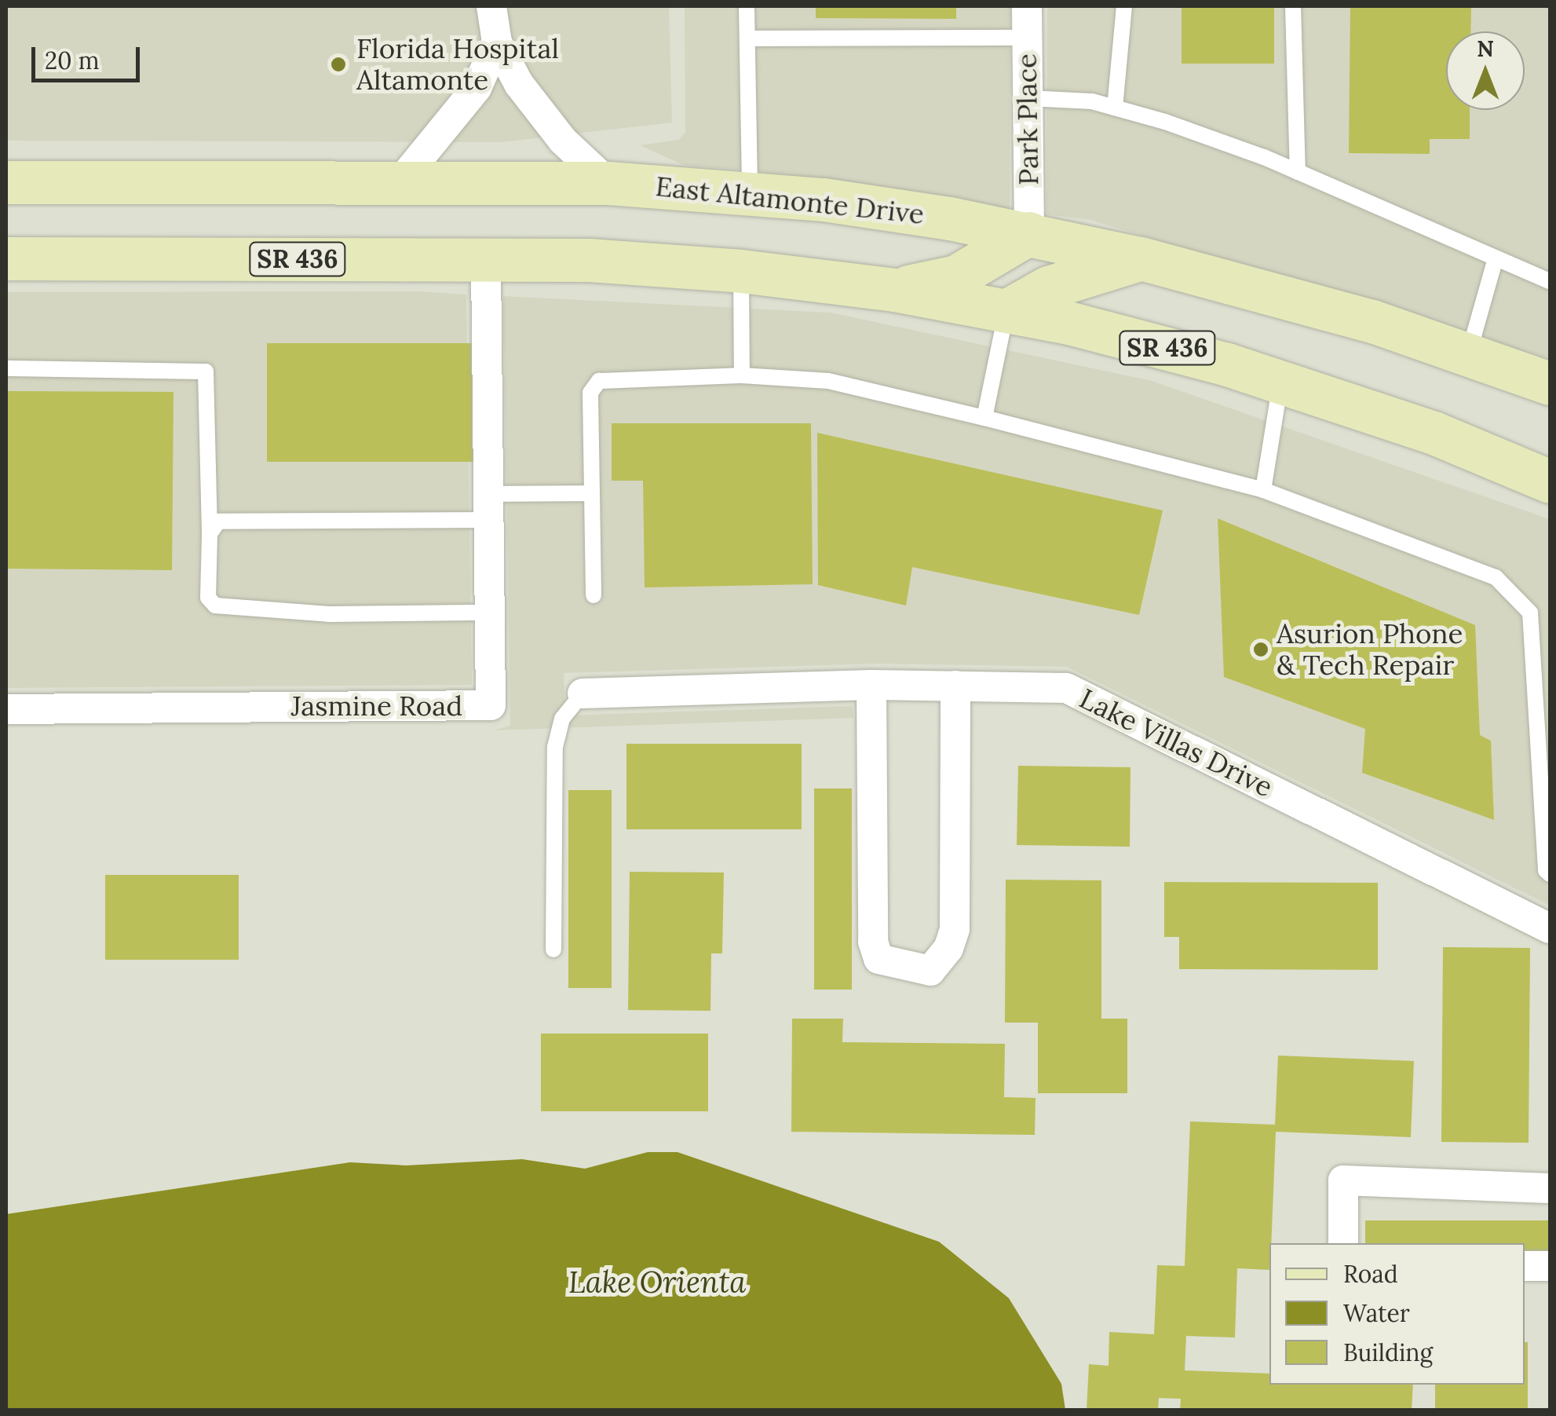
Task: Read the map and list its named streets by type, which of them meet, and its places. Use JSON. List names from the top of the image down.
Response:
{
  "streets": {
    "main road": ["East Altamonte Drive", "SR 436"],
    "street": ["Park Place", "Jasmine Road", "Lake Villas Drive"]
  },
  "crossings": [
    ["Park Place", "East Altamonte Drive"],
    ["SR 436", "Jasmine Road"]
  ],
  "water": ["Lake Orienta"],
  "places": ["Florida Hospital Altamonte", "Asurion Phone & Tech Repair"],
  "legend": ["Road", "Water", "Building"],
  "scale_bar": "20 m",
  "north": "top"
}
